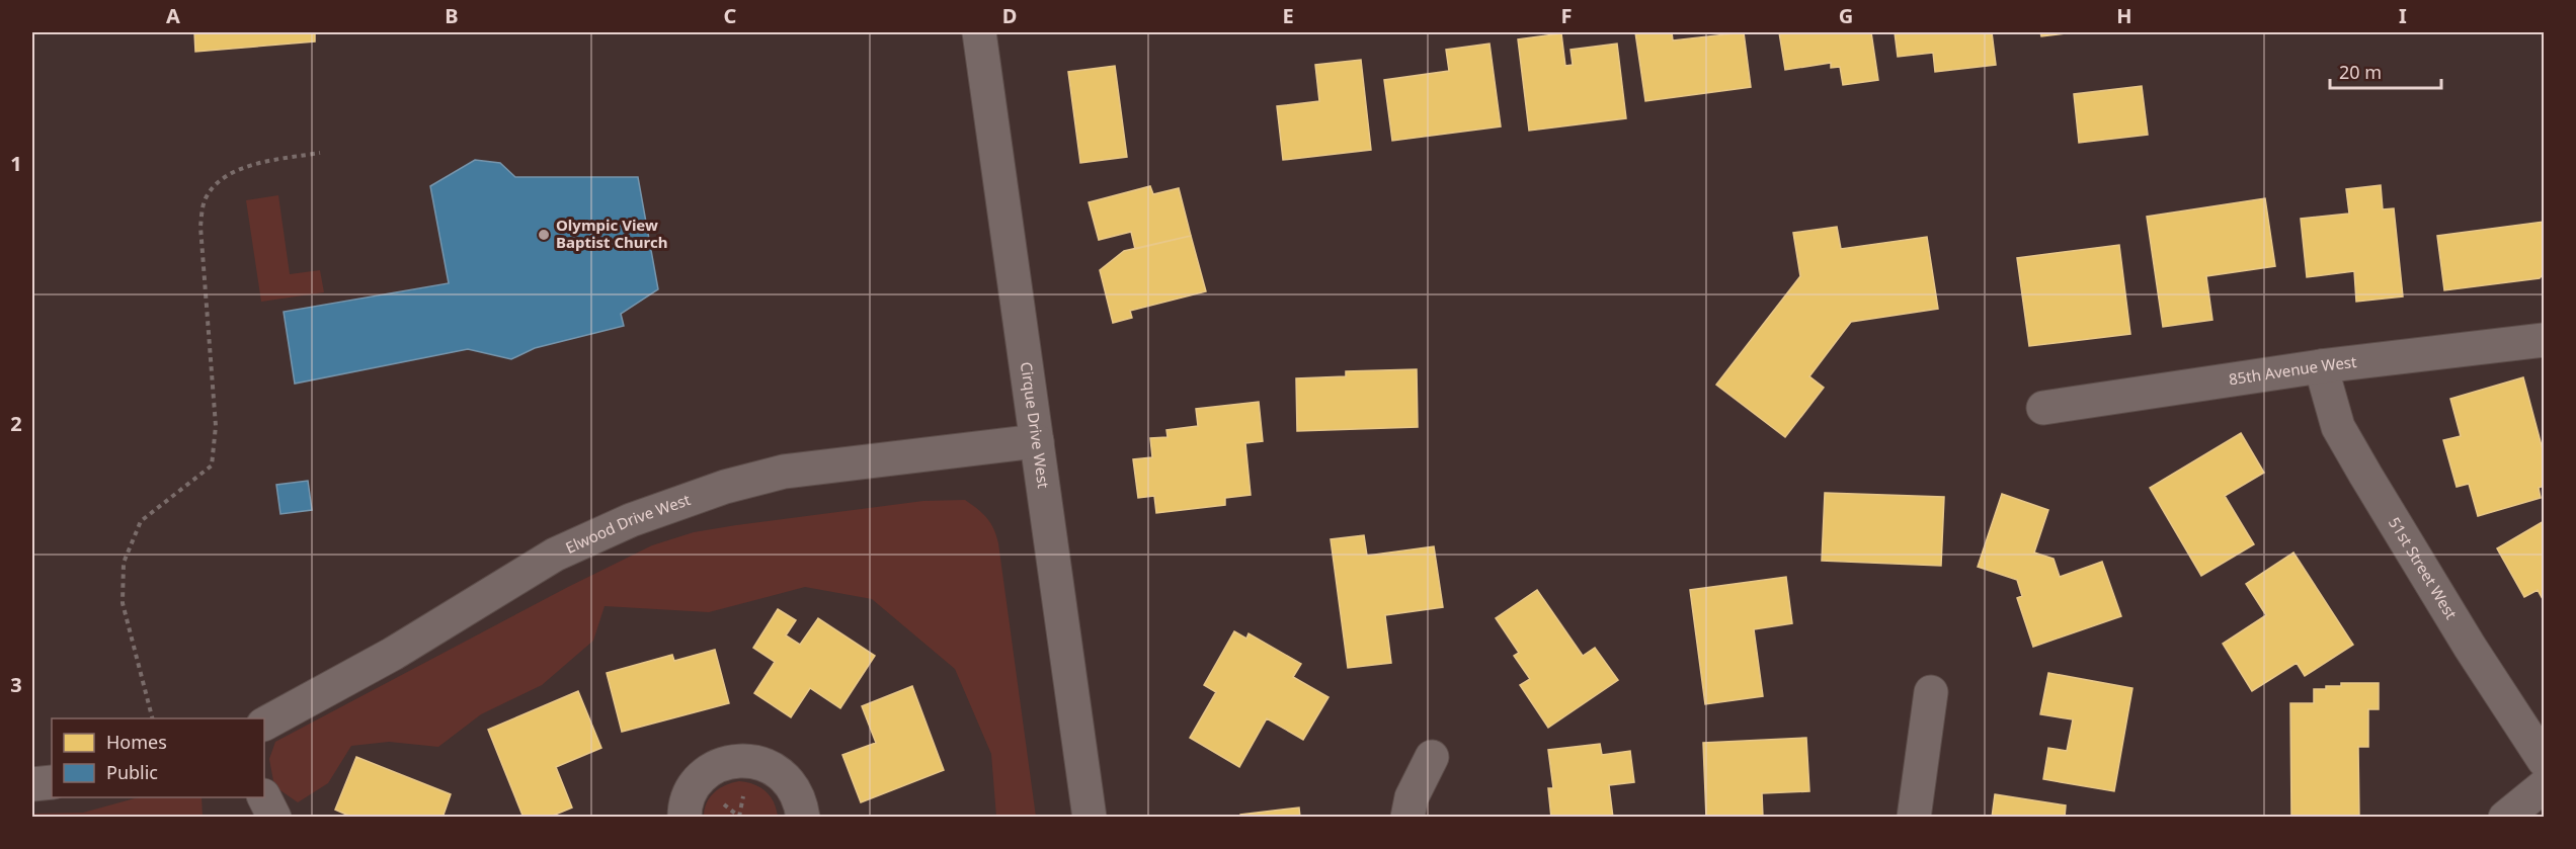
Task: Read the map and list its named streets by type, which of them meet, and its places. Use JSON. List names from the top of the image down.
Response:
{
  "streets": {
    "street": [
      "85th Avenue West",
      "Cirque Drive West",
      "Elwood Drive West",
      "51st Street West"
    ]
  },
  "crossings": [
    ["85th Avenue West", "51st Street West"],
    ["Cirque Drive West", "Elwood Drive West"]
  ],
  "places": ["Olympic View Baptist Church"],
  "legend": ["Homes", "Public"],
  "scale_bar": "20 m",
  "grid": {
    "columns": [
      "A",
      "B",
      "C",
      "D",
      "E",
      "F",
      "G",
      "H",
      "I"
    ],
    "rows": ["1", "2", "3"]
  }
}
